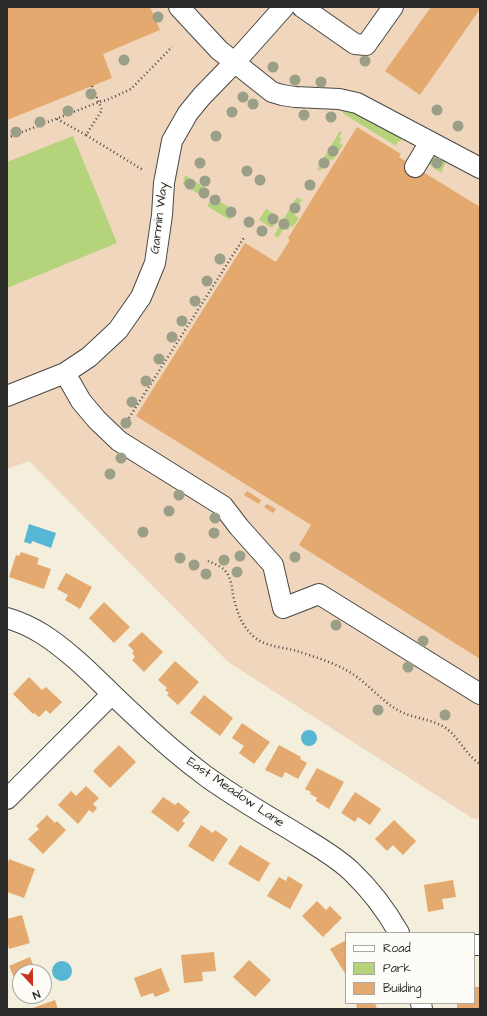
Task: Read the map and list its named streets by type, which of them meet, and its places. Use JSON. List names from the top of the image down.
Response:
{
  "streets": {
    "street": ["Garmin Way", "East Meadow Lane"]
  },
  "legend": ["Road", "Park", "Building"],
  "north": "bottom"
}
